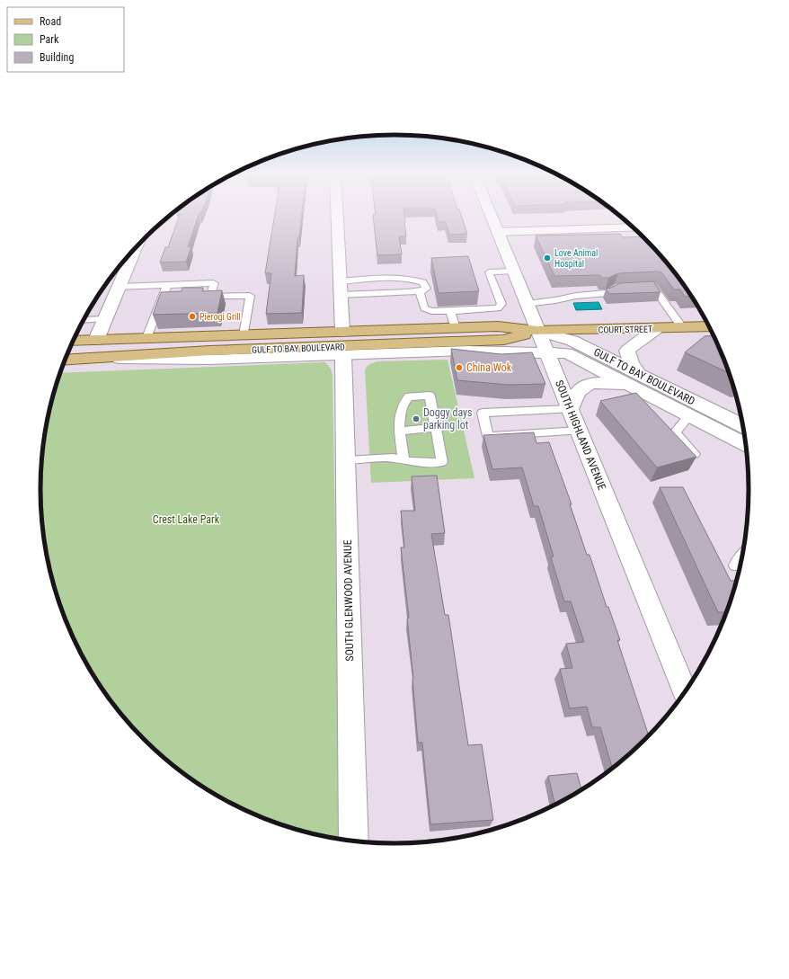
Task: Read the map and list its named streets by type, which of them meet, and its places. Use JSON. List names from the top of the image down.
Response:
{
  "streets": {
    "main road": ["COURT STREET", "GULF TO BAY BOULEVARD"],
    "street": ["SOUTH HIGHLAND AVENUE", "SOUTH GLENWOOD AVENUE"]
  },
  "crossings": [
    ["COURT STREET", "GULF TO BAY BOULEVARD"],
    ["COURT STREET", "SOUTH HIGHLAND AVENUE"],
    ["GULF TO BAY BOULEVARD", "SOUTH HIGHLAND AVENUE"],
    ["GULF TO BAY BOULEVARD", "SOUTH GLENWOOD AVENUE"]
  ],
  "parks": ["Crest Lake Park"],
  "places": [
    "Love Animal Hospital",
    "Pierogi Grill",
    "China Wok",
    "Doggy days parking lot"
  ],
  "legend": ["Road", "Park", "Building"]
}
